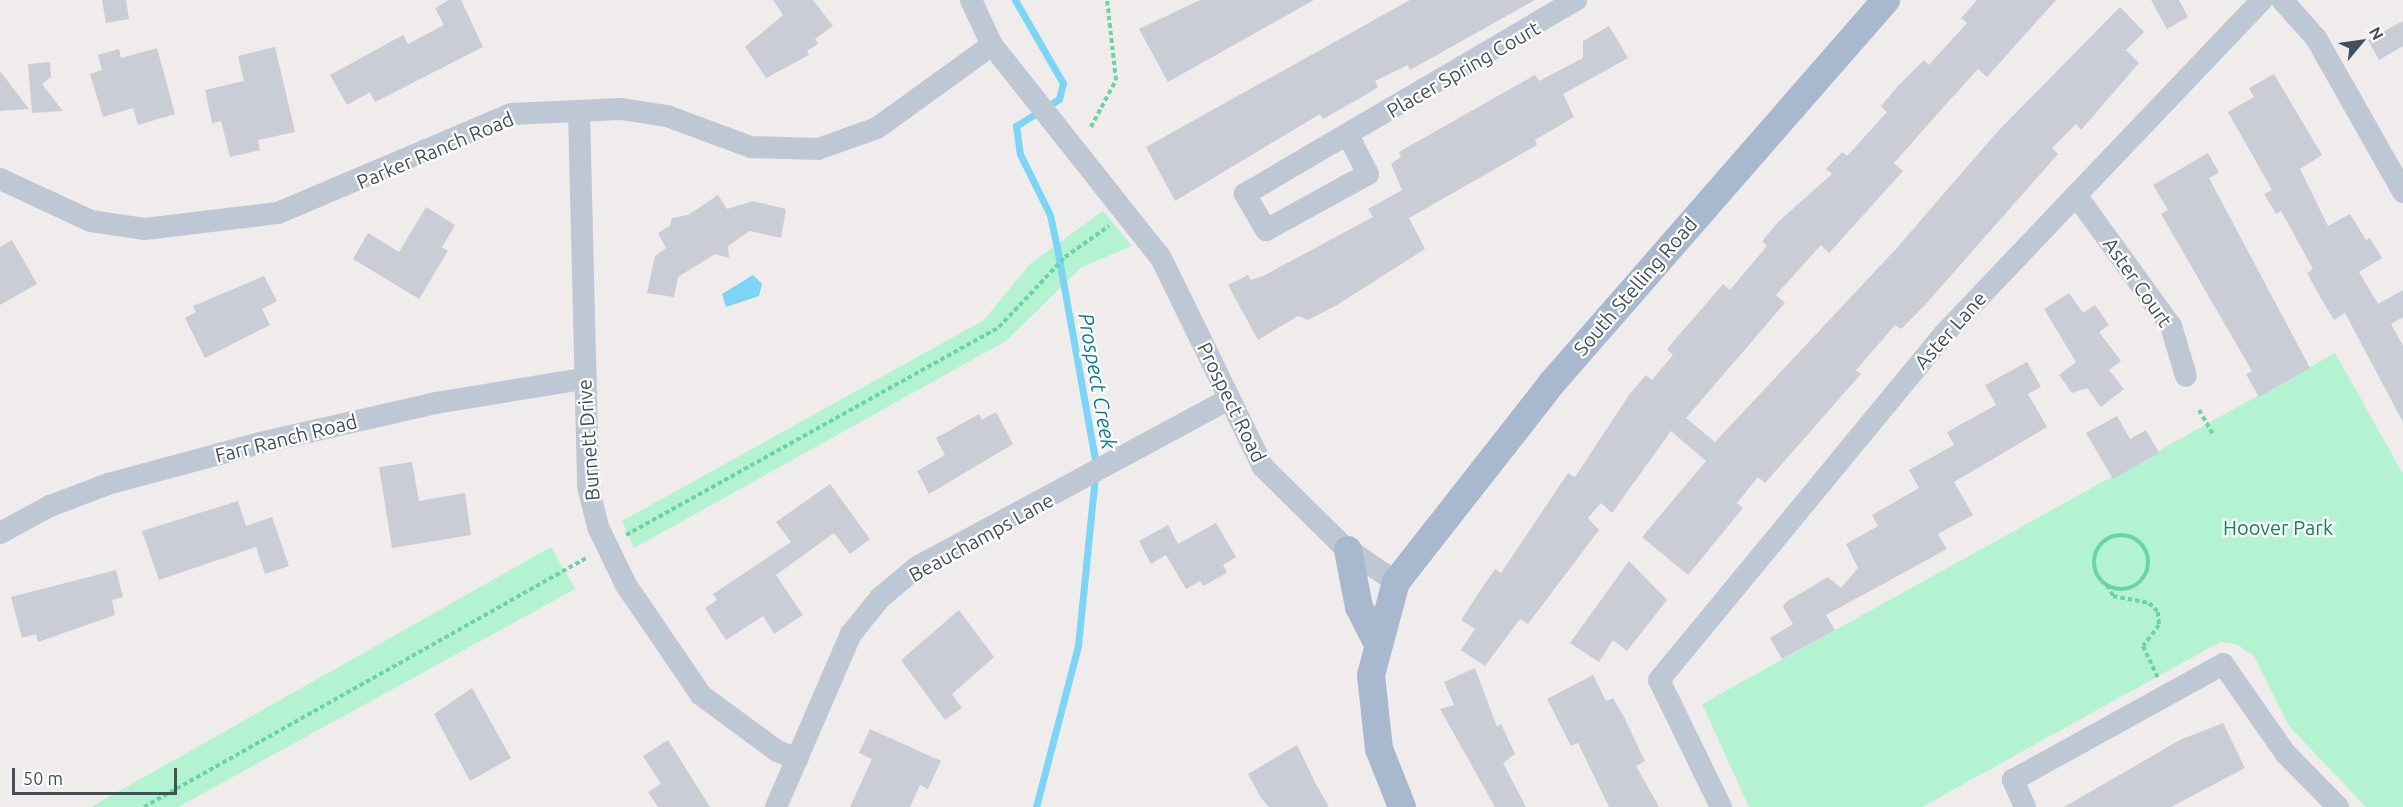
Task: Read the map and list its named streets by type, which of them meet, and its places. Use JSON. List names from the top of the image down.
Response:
{
  "streets": {
    "main road": ["South Stelling Road"],
    "street": [
      "Placer Spring Court",
      "Parker Ranch Road",
      "Aster Court",
      "Aster Lane",
      "Prospect Road",
      "Farr Ranch Road",
      "Burnett Drive",
      "Beauchamps Lane"
    ]
  },
  "crossings": [
    ["Parker Ranch Road", "Prospect Road"],
    ["Parker Ranch Road", "Burnett Drive"],
    ["Aster Court", "Aster Lane"],
    ["South Stelling Road", "Prospect Road"],
    ["Prospect Road", "Beauchamps Lane"],
    ["Farr Ranch Road", "Burnett Drive"],
    ["Burnett Drive", "Beauchamps Lane"]
  ],
  "water": ["Prospect Creek"],
  "parks": ["Hoover Park"],
  "scale_bar": "50 m",
  "north": "top right"
}
